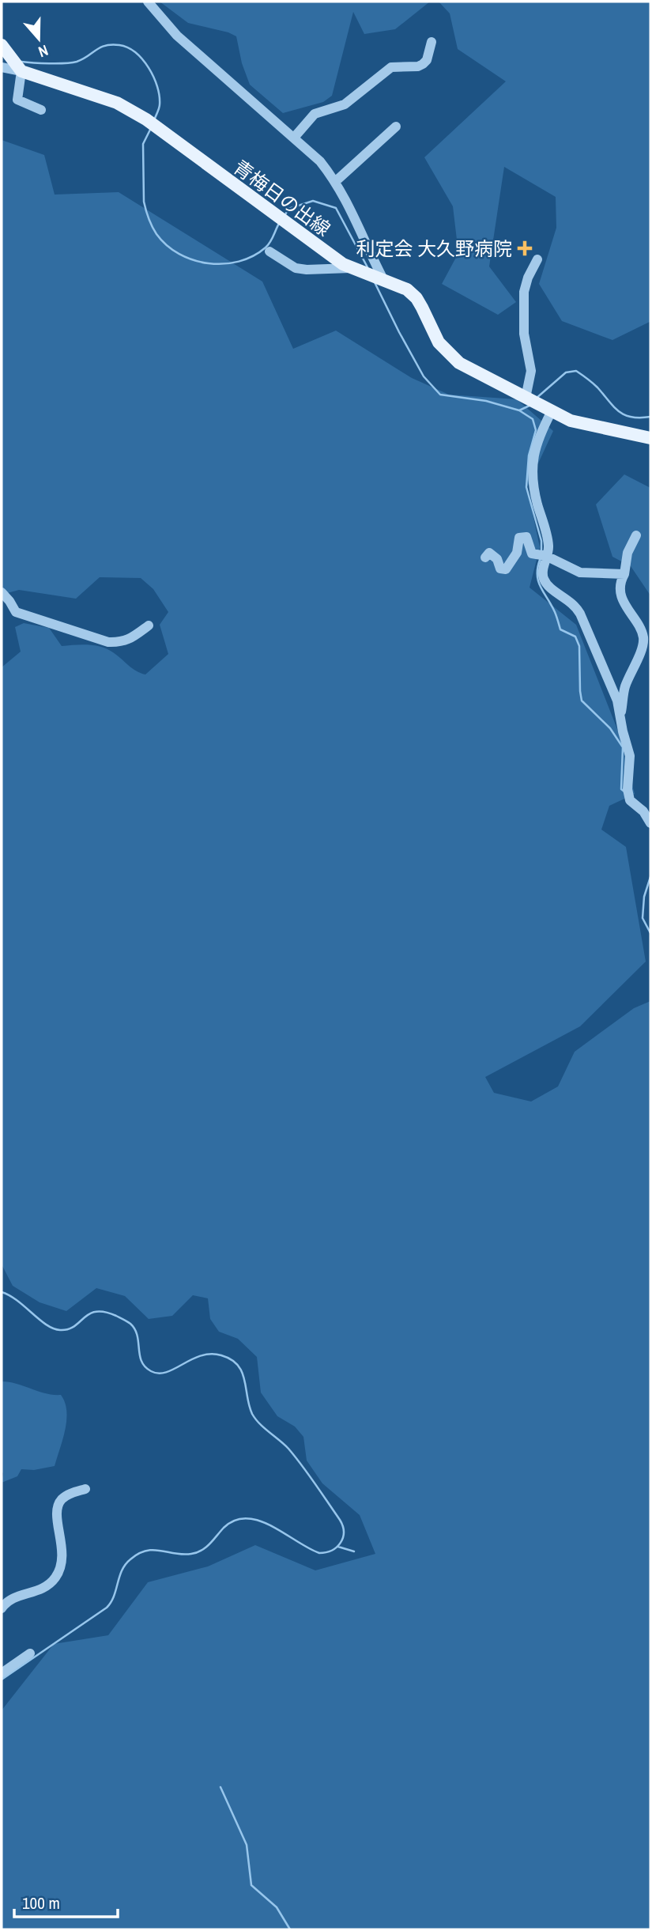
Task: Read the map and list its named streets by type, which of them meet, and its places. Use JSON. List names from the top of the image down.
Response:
{
  "streets": {
    "main road": ["青梅日の出線"]
  },
  "places": {
    "health": ["利定会 大久野病院"]
  },
  "scale_bar": "100 m",
  "north": "bottom"
}
